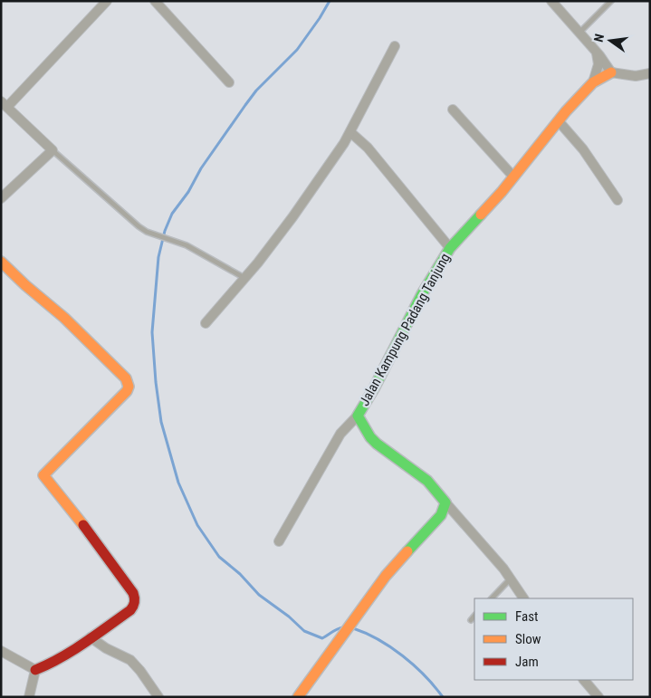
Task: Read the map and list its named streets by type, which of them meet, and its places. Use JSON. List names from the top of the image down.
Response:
{
  "streets": {
    "street": ["Jalan Kampung Padang Tanjung"]
  },
  "legend": ["Fast", "Slow", "Jam"],
  "north": "left"
}
